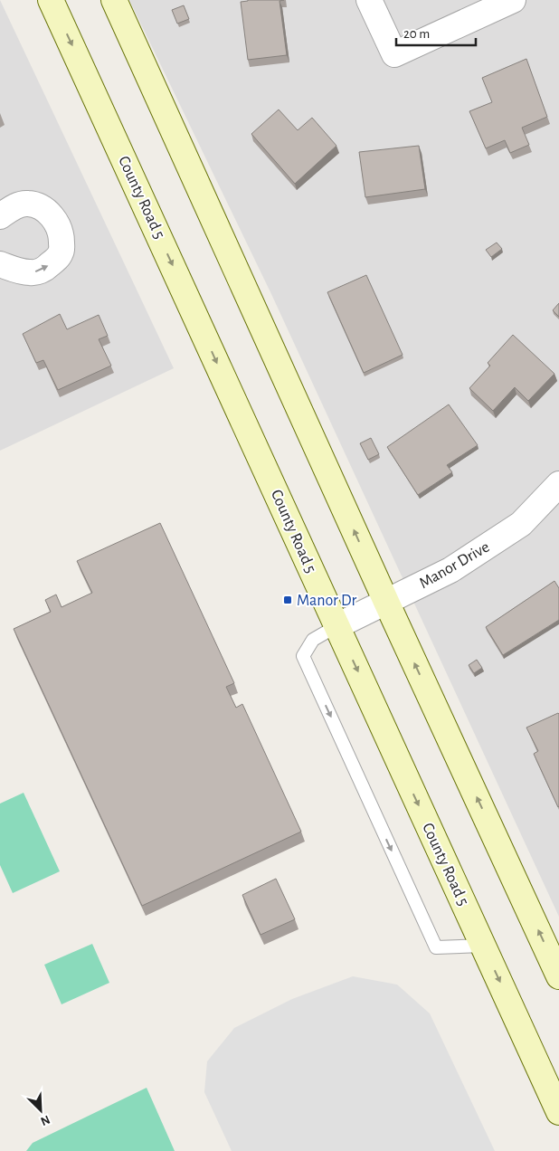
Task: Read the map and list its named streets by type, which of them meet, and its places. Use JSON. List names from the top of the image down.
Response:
{
  "streets": {
    "main road": ["County Road 5"],
    "street": ["Manor Drive"]
  },
  "crossings": [
    ["County Road 5", "Manor Drive"]
  ],
  "places": {
    "transit": ["Manor Dr"]
  },
  "scale_bar": "20 m",
  "north": "bottom right"
}
